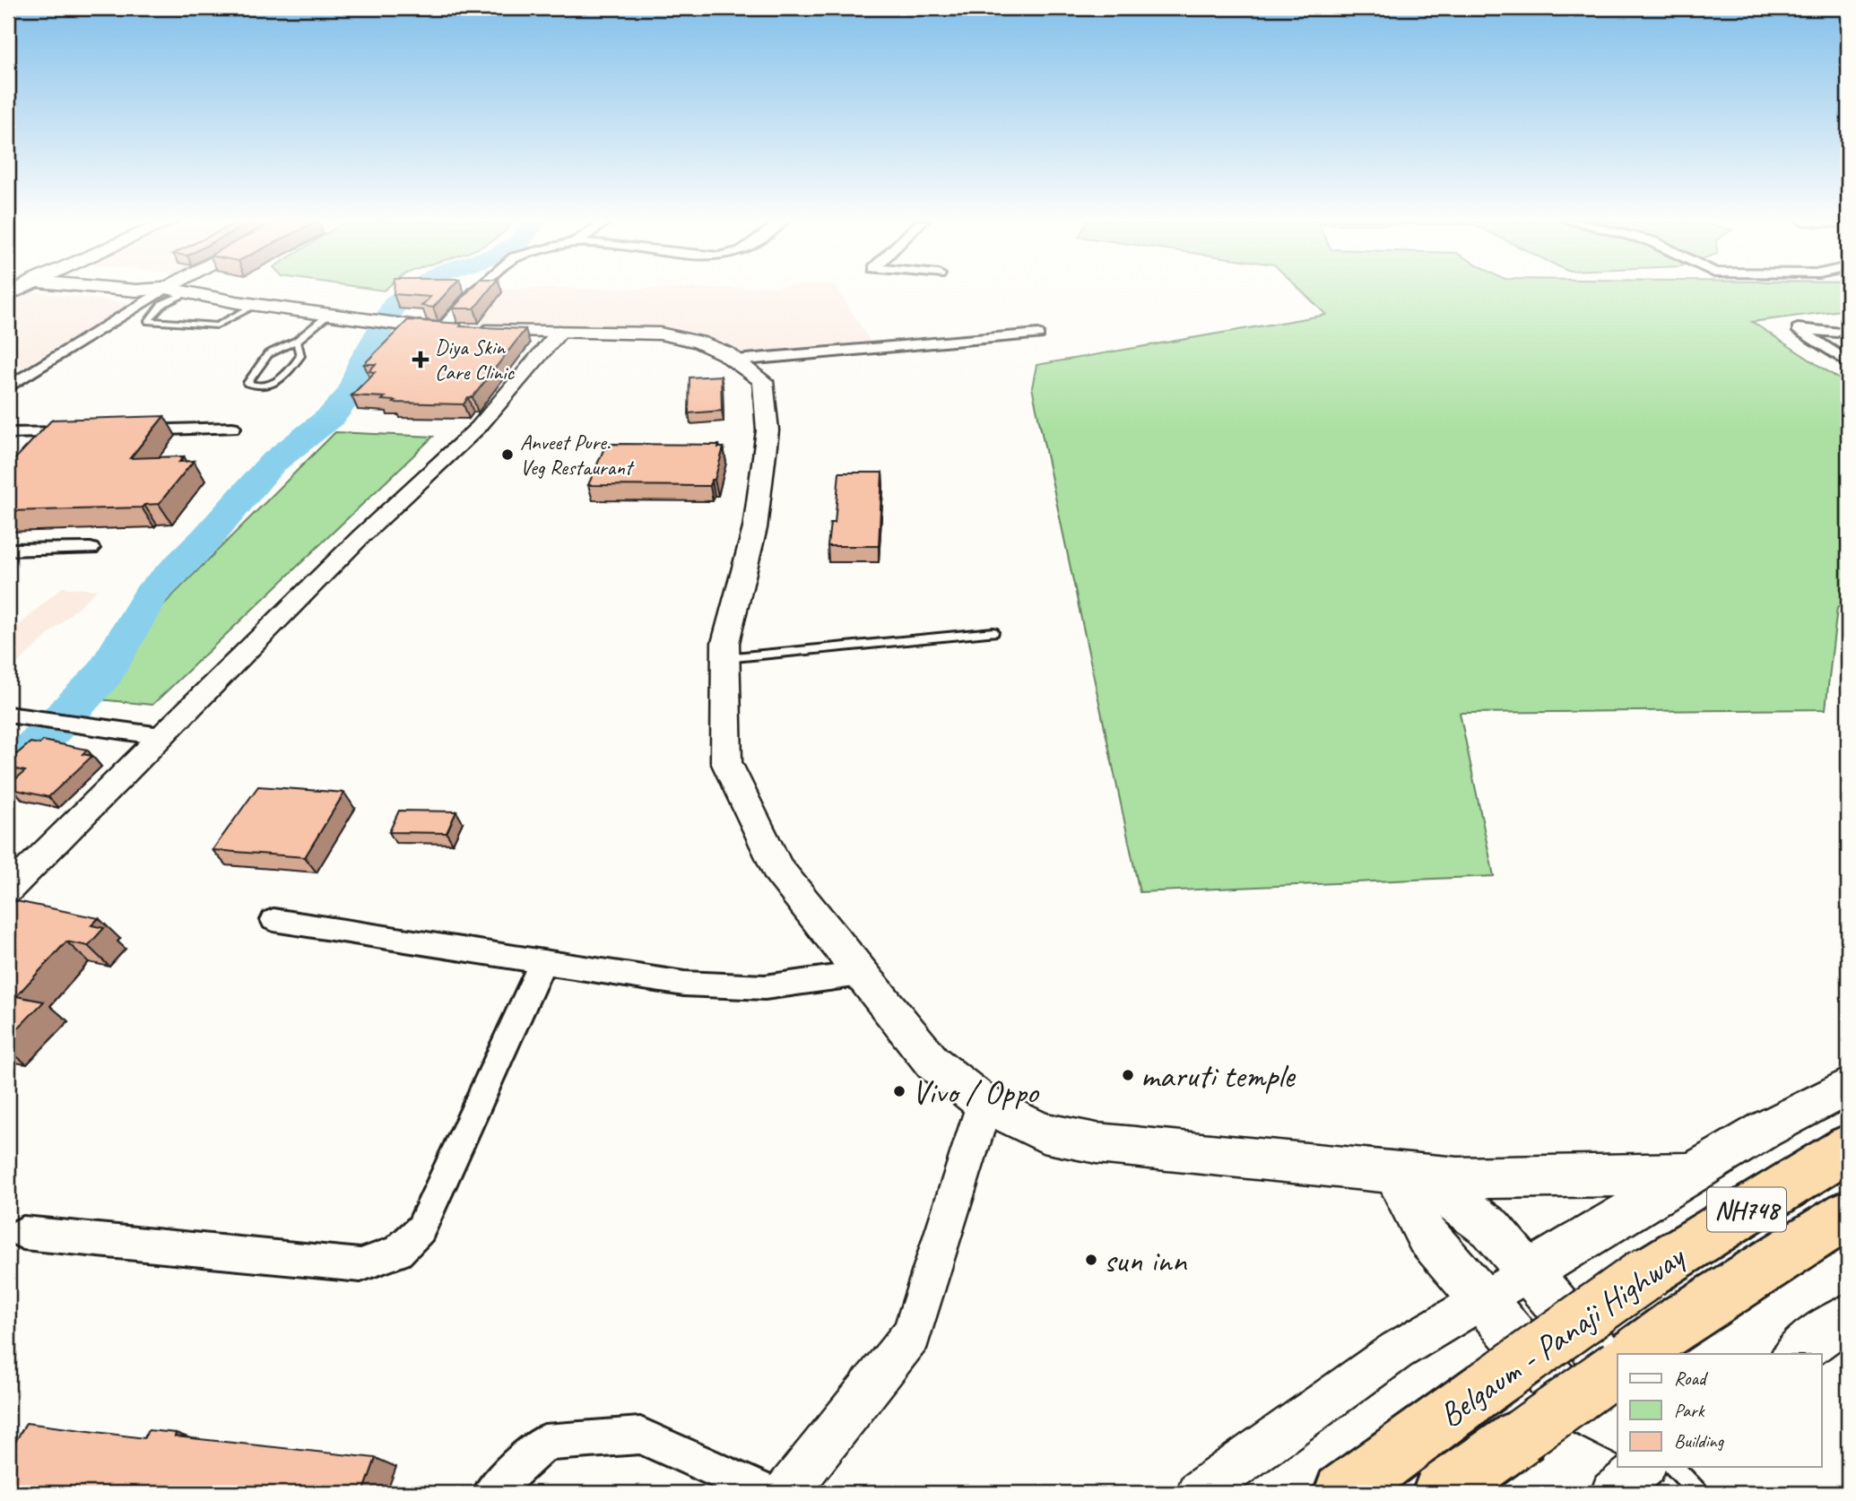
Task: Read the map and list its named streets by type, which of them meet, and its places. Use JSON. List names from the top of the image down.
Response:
{
  "streets": {
    "highway": ["NH748", "Belgaum - Panaji Highway"]
  },
  "places": {
    "health": ["Diya Skin Care Clinic"],
    "other": [
      "Anveet Pure. Veg Restaurant",
      "maruti temple",
      "Vivo / Oppo",
      "sun inn"
    ]
  },
  "legend": ["Road", "Park", "Building"]
}
